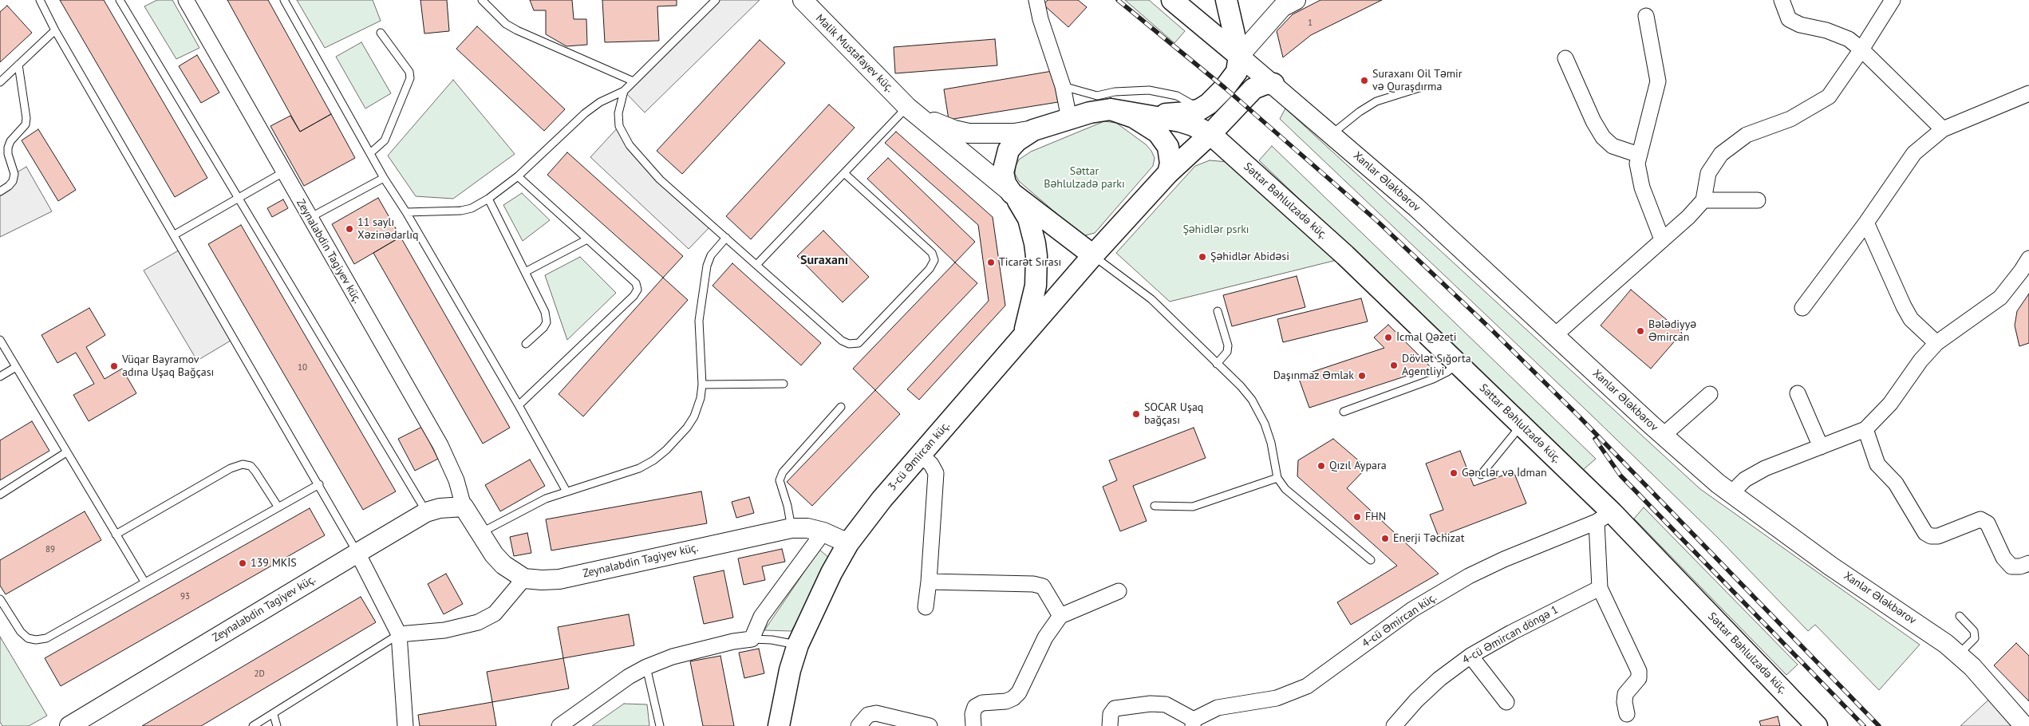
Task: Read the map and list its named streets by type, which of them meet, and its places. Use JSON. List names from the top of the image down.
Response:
{
  "streets": {
    "main road": ["Səttar Bəhlulzadə küç.", "3-cü Əmircan küç."],
    "street": [
      "Malik Mustafayev küç.",
      "Xanlar Ələkbərov",
      "Zeynalabdin Tagiyev küç.",
      "4-cü Əmircan küç.",
      "4-cü Əmircan döngə 1"
    ]
  },
  "crossings": [
    ["Səttar Bəhlulzadə küç.", "3-cü Əmircan küç."],
    ["Səttar Bəhlulzadə küç.", "4-cü Əmircan küç."],
    ["Zeynalabdin Tagiyev küç.", "3-cü Əmircan küç."]
  ],
  "districts": ["Suraxanı"],
  "parks": ["Səttar Bəhlulzadə parkı", "Şəhidlər psrkı"],
  "places": [
    "Suraxanı Oil Təmir və Quraşdırma",
    "11 saylı Xəzinədarlıq",
    "Şəhidlər Abidəsi",
    "Ticarət Sırası",
    "Bələdiyyə Əmircan",
    "İcmal Qəzeti",
    "Dövlət Sığorta Agentliyi",
    "Vüqar Bayramov adına Uşaq Bağçası",
    "Daşınmaz Əmlak",
    "SOCAR Uşaq bağçası",
    "Qızıl Aypara",
    "Gənclər və İdman",
    "FHN",
    "Enerji Təchizat",
    "139 MKİS"
  ],
  "house_numbers": [
    "1",
    "10",
    "89",
    "93",
    "2D"
  ]
}
